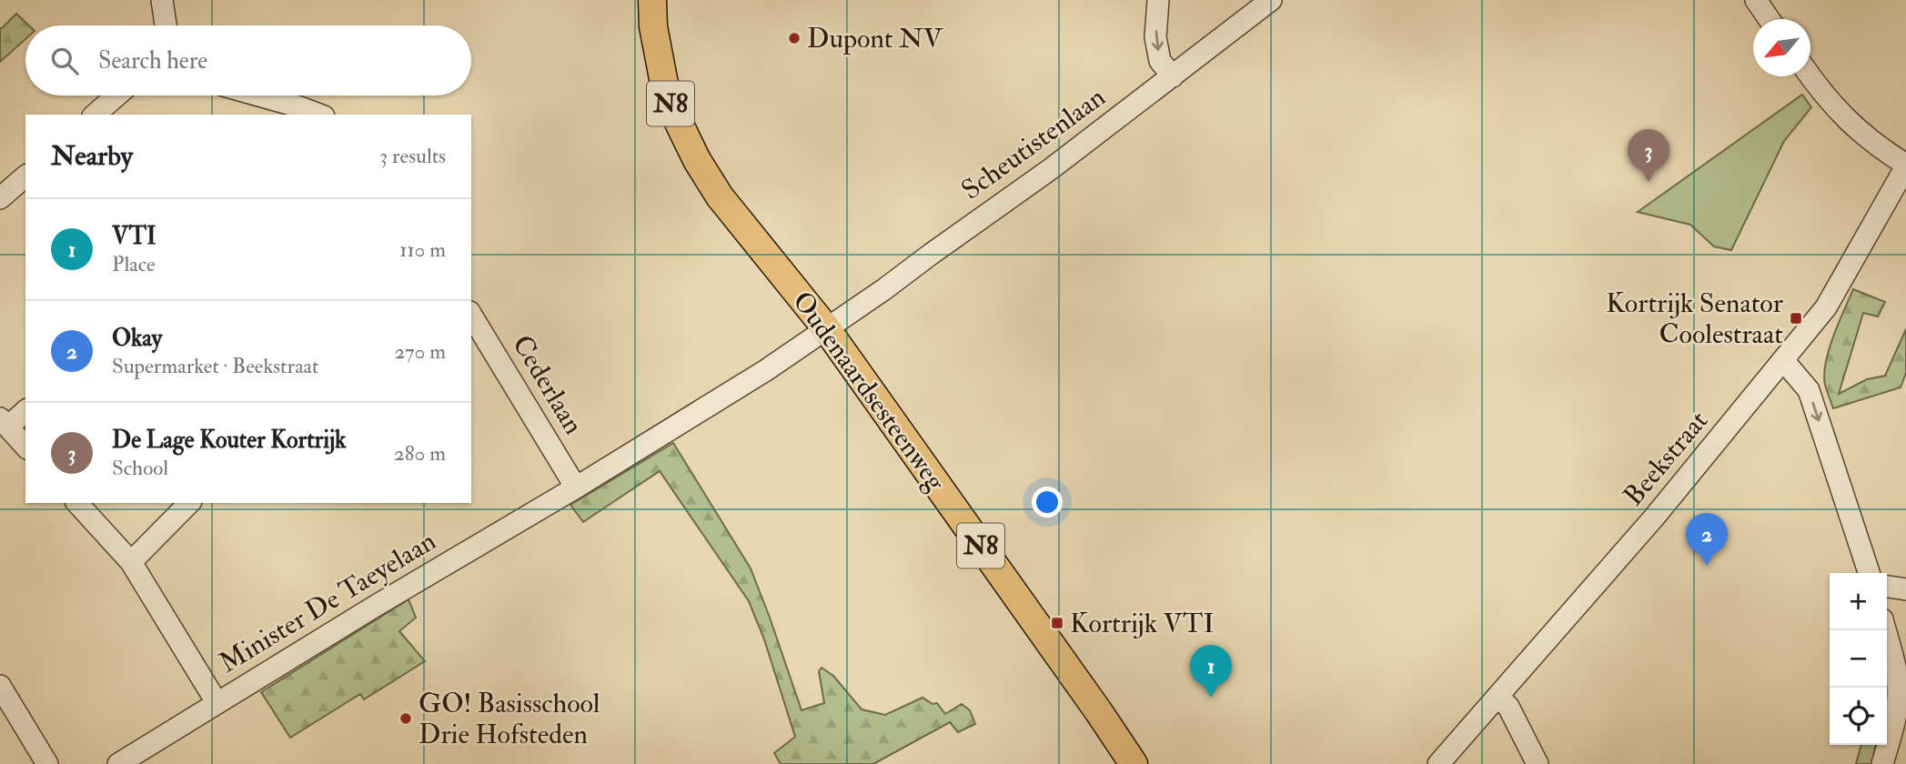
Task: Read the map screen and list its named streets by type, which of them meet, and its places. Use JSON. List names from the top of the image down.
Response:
{
  "streets": {
    "main road": ["N8", "Oudenaardsesteenweg"],
    "street": [
      "Scheutistenlaan",
      "Cederlaan",
      "Beekstraat",
      "Minister De Taeyelaan"
    ]
  },
  "crossings": [
    ["Scheutistenlaan", "Oudenaardsesteenweg"],
    ["Scheutistenlaan", "Minister De Taeyelaan"],
    ["Cederlaan", "Minister De Taeyelaan"],
    ["Oudenaardsesteenweg", "Minister De Taeyelaan"]
  ],
  "places": {
    "other": ["Dupont NV", "GO! Basisschool Drie Hofsteden"],
    "transit": ["Kortrijk Senator Coolestraat", "Kortrijk VTI"]
  },
  "north": "bottom left",
  "page": {
    "search": "Search here",
    "heading": ["Nearby", "3 results"],
    "pins": ["3", "2", "1"],
    "list": [
      {
        "mark": "1",
        "name": "VTI",
        "note": "Place",
        "value": "110 m"
      },
      {
        "mark": "2",
        "name": "Okay",
        "note": "Supermarket · Beekstraat",
        "value": "270 m"
      },
      {
        "mark": "3",
        "name": "De Lage Kouter Kortrijk",
        "note": "School",
        "value": "280 m"
      }
    ],
    "map_buttons": ["+", "−"]
  }
}
